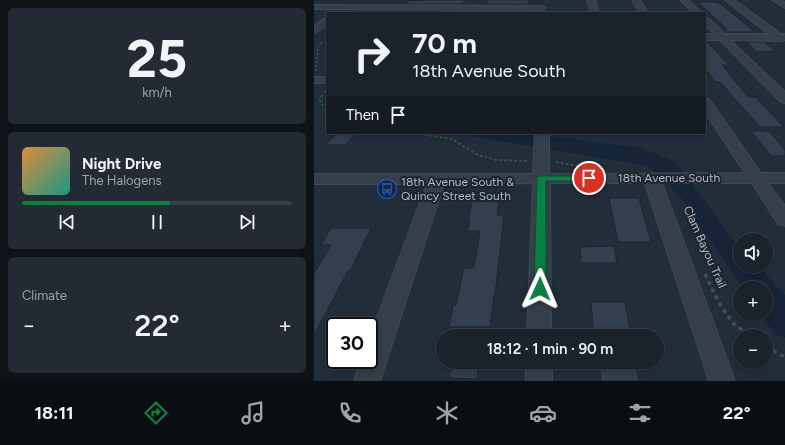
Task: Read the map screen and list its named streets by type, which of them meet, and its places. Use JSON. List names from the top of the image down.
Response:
{
  "streets": {
    "street": ["18th Avenue South"],
    "path": ["Clam Bayou Trail"]
  },
  "places": {
    "bus stop": ["18th Avenue South & Quincy Street South"]
  },
  "page": {
    "tile": [
      ["25", "km/h"],
      "Climate"
    ],
    "turn": ["70 m", "18th Avenue South"],
    "then": "Then",
    "song": ["Night Drive", "The Halogens"],
    "map_buttons": ["+", "−"],
    "heat": ["−", "22°", "+"],
    "limit": "30",
    "trip": "18:12 · 1 min · 90 m",
    "tabs": ["18:11", "22°"]
  }
}
